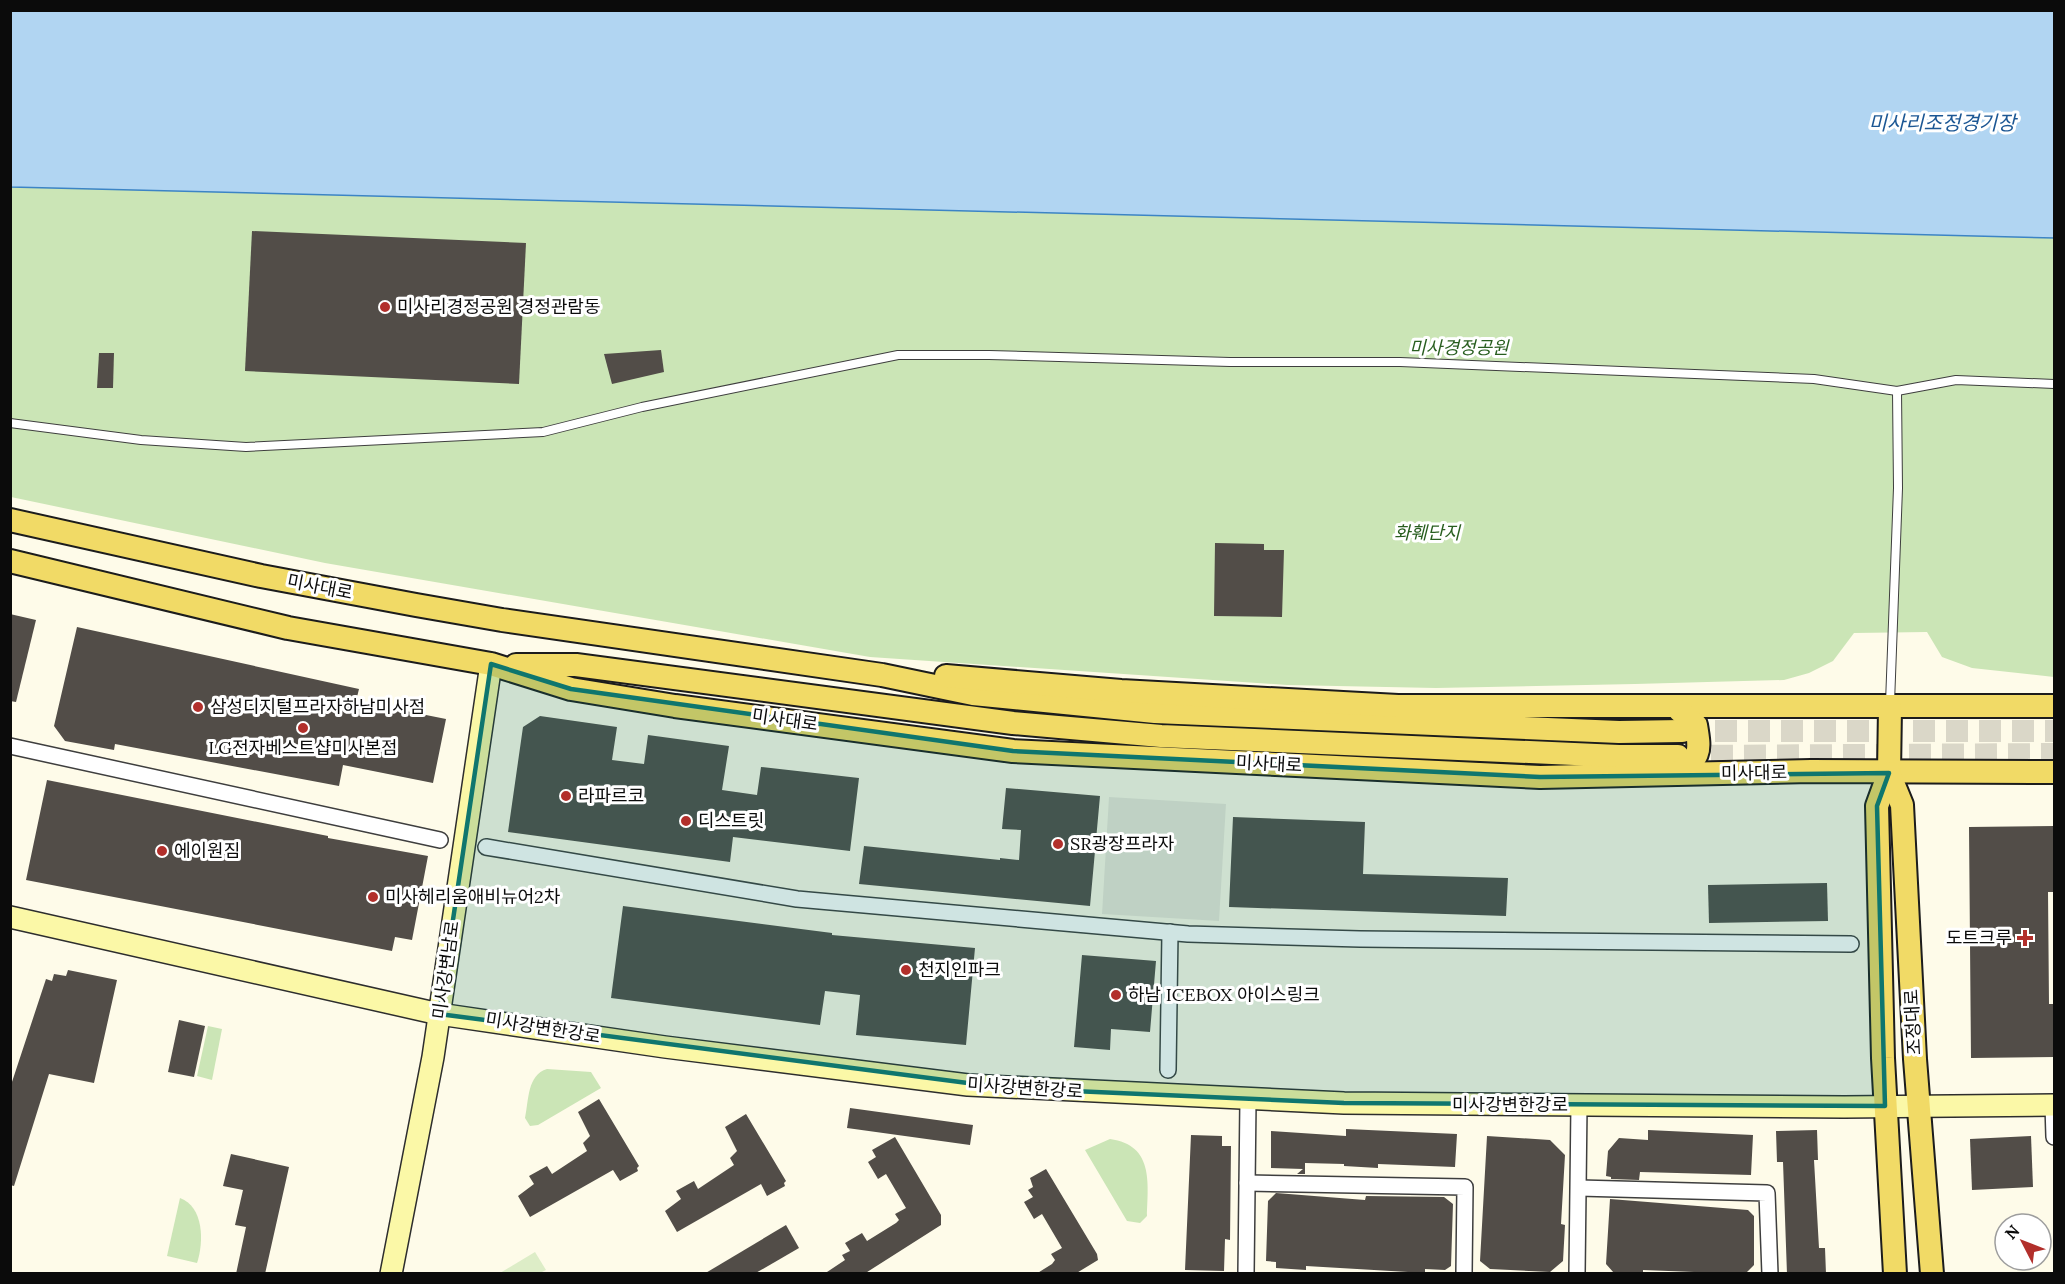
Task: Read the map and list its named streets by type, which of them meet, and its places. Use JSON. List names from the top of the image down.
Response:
{
  "streets": {
    "main road": ["미사대로", "조정대로"],
    "street": ["미사강변남로", "미사강변한강로"]
  },
  "crossings": [
    ["미사대로", "미사강변남로"],
    ["미사대로", "조정대로"],
    ["미사강변남로", "미사강변한강로"],
    ["조정대로", "미사강변한강로"]
  ],
  "water": ["미사리조정경기장"],
  "parks": ["미사경정공원", "화훼단지"],
  "places": {
    "other": [
      "미사리경정공원 경정관람동",
      "삼성디지털프라자하남미사점",
      "LG전자베스트샵미사본점",
      "라파르코",
      "디스트릿",
      "SR광장프라자",
      "에이원짐",
      "미사헤리움애비뉴어2차",
      "천지인파크",
      "하남 ICEBOX 아이스링크"
    ],
    "health": ["도트크루"]
  },
  "north": "top left"
}
